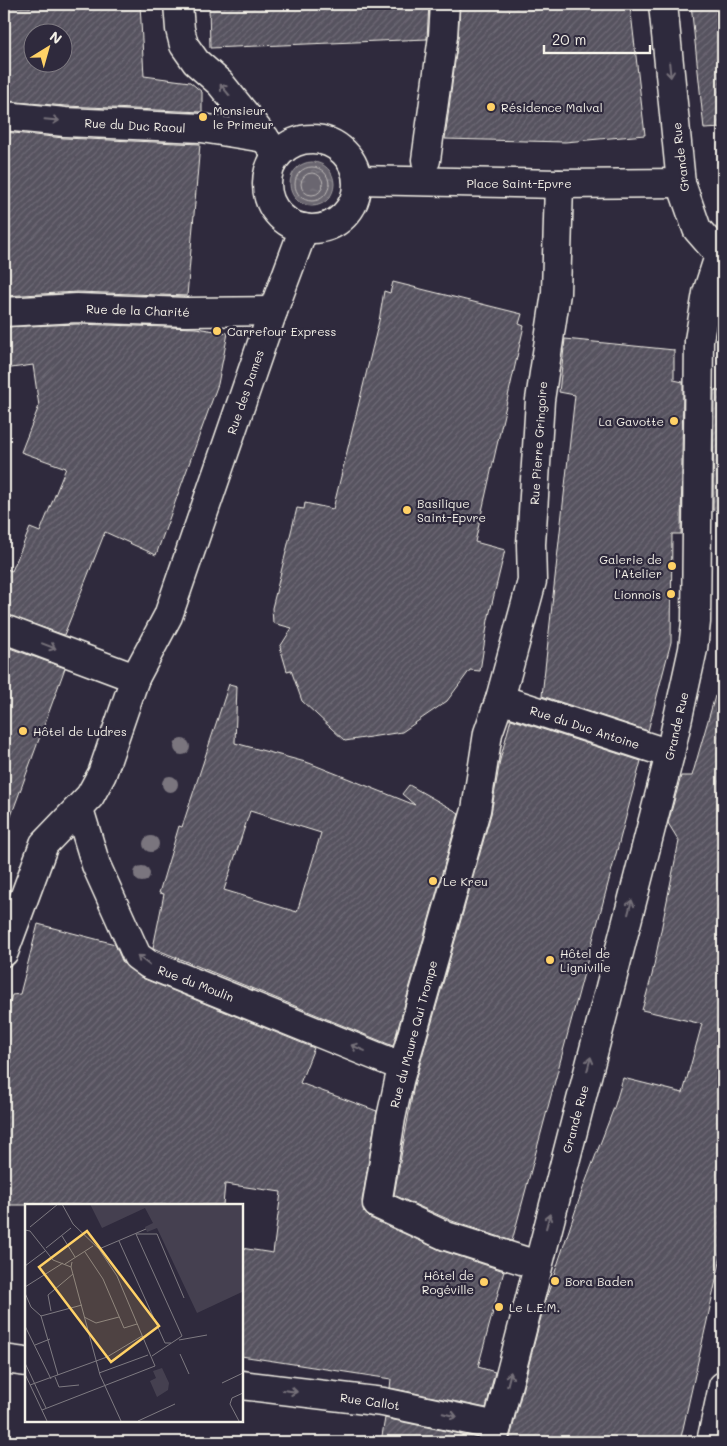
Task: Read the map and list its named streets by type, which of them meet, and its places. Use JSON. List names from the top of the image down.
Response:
{
  "streets": {
    "street": [
      "Rue du Duc Raoul",
      "Grande Rue",
      "Place Saint-Epvre",
      "Rue de la Charité",
      "Rue des Dames",
      "Rue Pierre Gringoire",
      "Rue du Duc Antoine",
      "Rue du Moulin",
      "Rue du Maure Qui Trompe",
      "Rue Callot"
    ]
  },
  "crossings": [
    ["Rue du Duc Raoul", "Place Saint-Epvre"],
    ["Rue du Duc Raoul", "Rue des Dames"],
    ["Grande Rue", "Place Saint-Epvre"],
    ["Grande Rue", "Rue du Duc Antoine"],
    ["Grande Rue", "Rue du Maure Qui Trompe"],
    ["Grande Rue", "Rue Callot"],
    ["Place Saint-Epvre", "Rue des Dames"],
    ["Place Saint-Epvre", "Rue Pierre Gringoire"],
    ["Rue de la Charité", "Rue des Dames"],
    ["Rue des Dames", "Rue du Moulin"],
    ["Rue Pierre Gringoire", "Rue du Duc Antoine"],
    ["Rue Pierre Gringoire", "Rue du Maure Qui Trompe"],
    ["Rue du Duc Antoine", "Rue du Maure Qui Trompe"],
    ["Rue du Moulin", "Rue du Maure Qui Trompe"]
  ],
  "one_way": ["Rue du Duc Raoul", "Rue du Moulin", "Rue Callot"],
  "places": [
    "Résidence Malval",
    "Monsieur le Primeur",
    "Carrefour Express",
    "La Gavotte",
    "Basilique Saint-Epvre",
    "Galerie de l'Atelier",
    "Lionnois",
    "Hôtel de Ludres",
    "Le Kreu",
    "Hôtel de Ligniville",
    "Bora Baden",
    "Hôtel de Rogéville",
    "Le L.E.M."
  ],
  "scale_bar": "20 m",
  "north": "top right"
}
